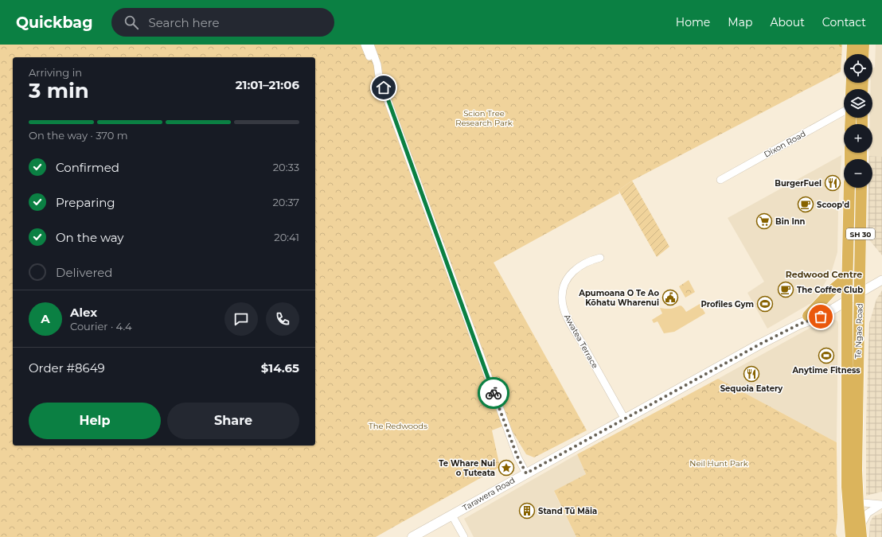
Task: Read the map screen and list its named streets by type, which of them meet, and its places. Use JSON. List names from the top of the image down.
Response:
{
  "streets": {
    "highway": ["SH 30", "Te Ngae Road"],
    "main road": ["Tarawera Road"],
    "street": ["Dixon Road", "Awatea Terrace"]
  },
  "crossings": [
    ["Te Ngae Road", "Tarawera Road"],
    ["Awatea Terrace", "Tarawera Road"]
  ],
  "districts": ["Redwood Centre"],
  "parks": ["Scion Tree Research Park", "The Redwoods", "Neil Hunt Park"],
  "places": {
    "restaurant": ["BurgerFuel", "Sequoia Eatery"],
    "cafe": ["Scoop'd", "The Coffee Club"],
    "supermarket": ["Bin Inn"],
    "public building": ["Apumoana O Te Ao Kōhatu Wharenui"],
    "sports": ["Profiles Gym", "Anytime Fitness"],
    "place": ["Te Whare Nui o Tuteata"],
    "building": ["Stand Tū Māia"]
  },
  "page": {
    "header": "Quickbag",
    "search": "Search here",
    "nav": [
      "Home",
      "Map",
      "About",
      "Contact"
    ],
    "map_buttons": ["+", "−"],
    "heading": ["3 min", "Arriving in", "21:01–21:06"],
    "panel": [
      "Alex",
      "Courier · 4.4",
      "Order #8649",
      "$14.65"
    ],
    "bar": "On the way · 370 m",
    "list": [
      ["Confirmed", "20:33"],
      ["Preparing", "20:37"],
      ["On the way", "20:41"],
      "Delivered"
    ],
    "round": "A",
    "buttons": ["Help", "Share"]
  }
}
